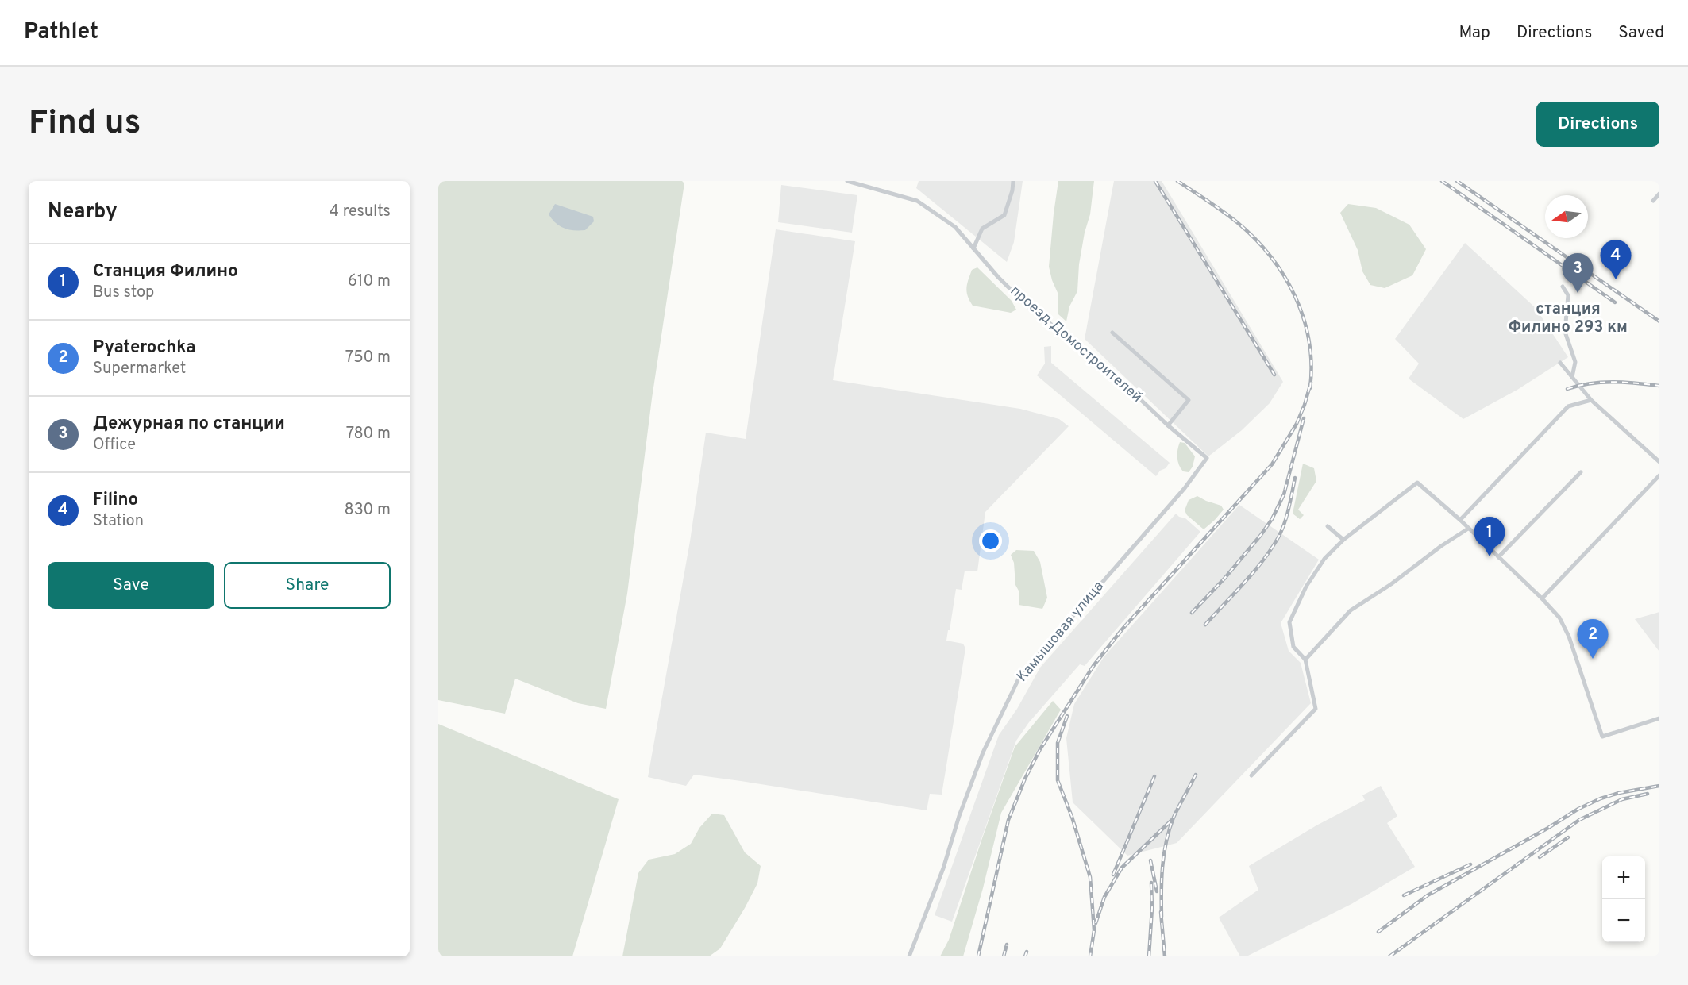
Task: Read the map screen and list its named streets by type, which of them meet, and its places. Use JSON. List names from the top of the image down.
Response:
{
  "streets": {
    "street": ["проезд Домостроителей", "Камышовая улица"]
  },
  "crossings": [
    ["проезд Домостроителей", "Камышовая улица"]
  ],
  "districts": ["станция Филино 293 км"],
  "north": "left",
  "page": {
    "header": "Pathlet",
    "nav": ["Map", "Directions", "Saved"],
    "buttons": [
      "Directions",
      ["Save", "Share"]
    ],
    "title": "Find us",
    "heading": ["Nearby", "4 results"],
    "pins": [
      "4",
      "3",
      "1",
      "2"
    ],
    "list": [
      {
        "mark": "1",
        "name": "Станция Филино",
        "note": "Bus stop",
        "value": "610 m"
      },
      {
        "mark": "2",
        "name": "Pyaterochka",
        "note": "Supermarket",
        "value": "750 m"
      },
      {
        "mark": "3",
        "name": "Дежурная по станции",
        "note": "Office",
        "value": "780 m"
      },
      {
        "mark": "4",
        "name": "Filino",
        "note": "Station",
        "value": "830 m"
      }
    ],
    "map_buttons": ["+", "−"]
  }
}
